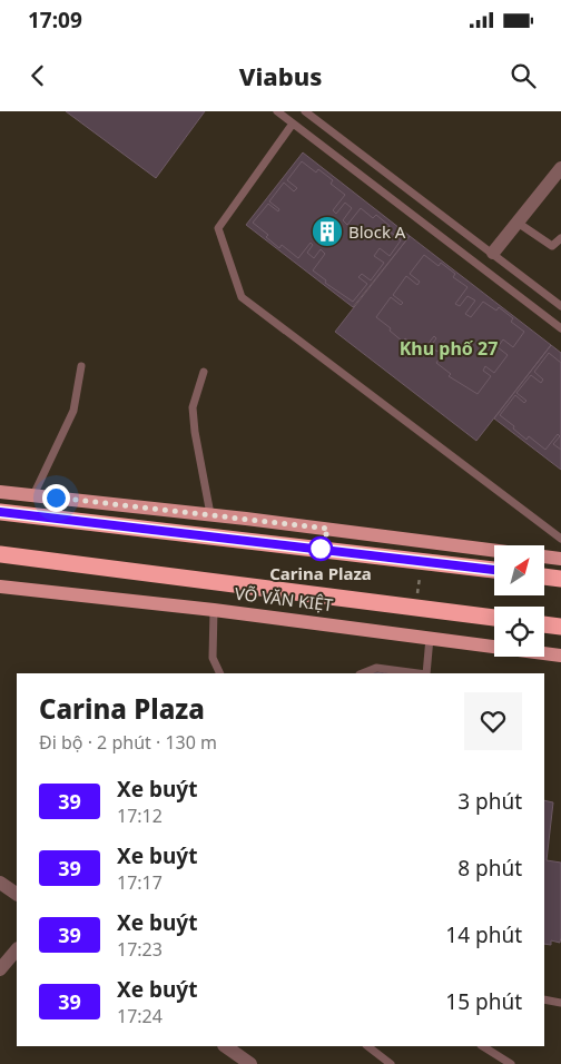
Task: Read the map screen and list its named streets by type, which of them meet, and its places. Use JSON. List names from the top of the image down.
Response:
{
  "streets": {
    "highway": ["VÕ VĂN KIỆT"]
  },
  "districts": ["Khu phố 27"],
  "places": {
    "building": ["Block A"],
    "other": ["Carina Plaza"]
  },
  "lines": ["bus line 39"],
  "north": "top right",
  "page": {
    "status": "17:09",
    "header": "Viabus",
    "heading": ["Carina Plaza", "Đi bộ · 2 phút · 130 m"],
    "list": [
      {
        "mark": "39",
        "name": "Xe buýt",
        "note": "17:12",
        "value": "3 phút"
      },
      {
        "mark": "39",
        "name": "Xe buýt",
        "note": "17:17",
        "value": "8 phút"
      },
      {
        "mark": "39",
        "name": "Xe buýt",
        "note": "17:23",
        "value": "14 phút"
      },
      {
        "mark": "39",
        "name": "Xe buýt",
        "note": "17:24",
        "value": "15 phút"
      }
    ]
  }
}
